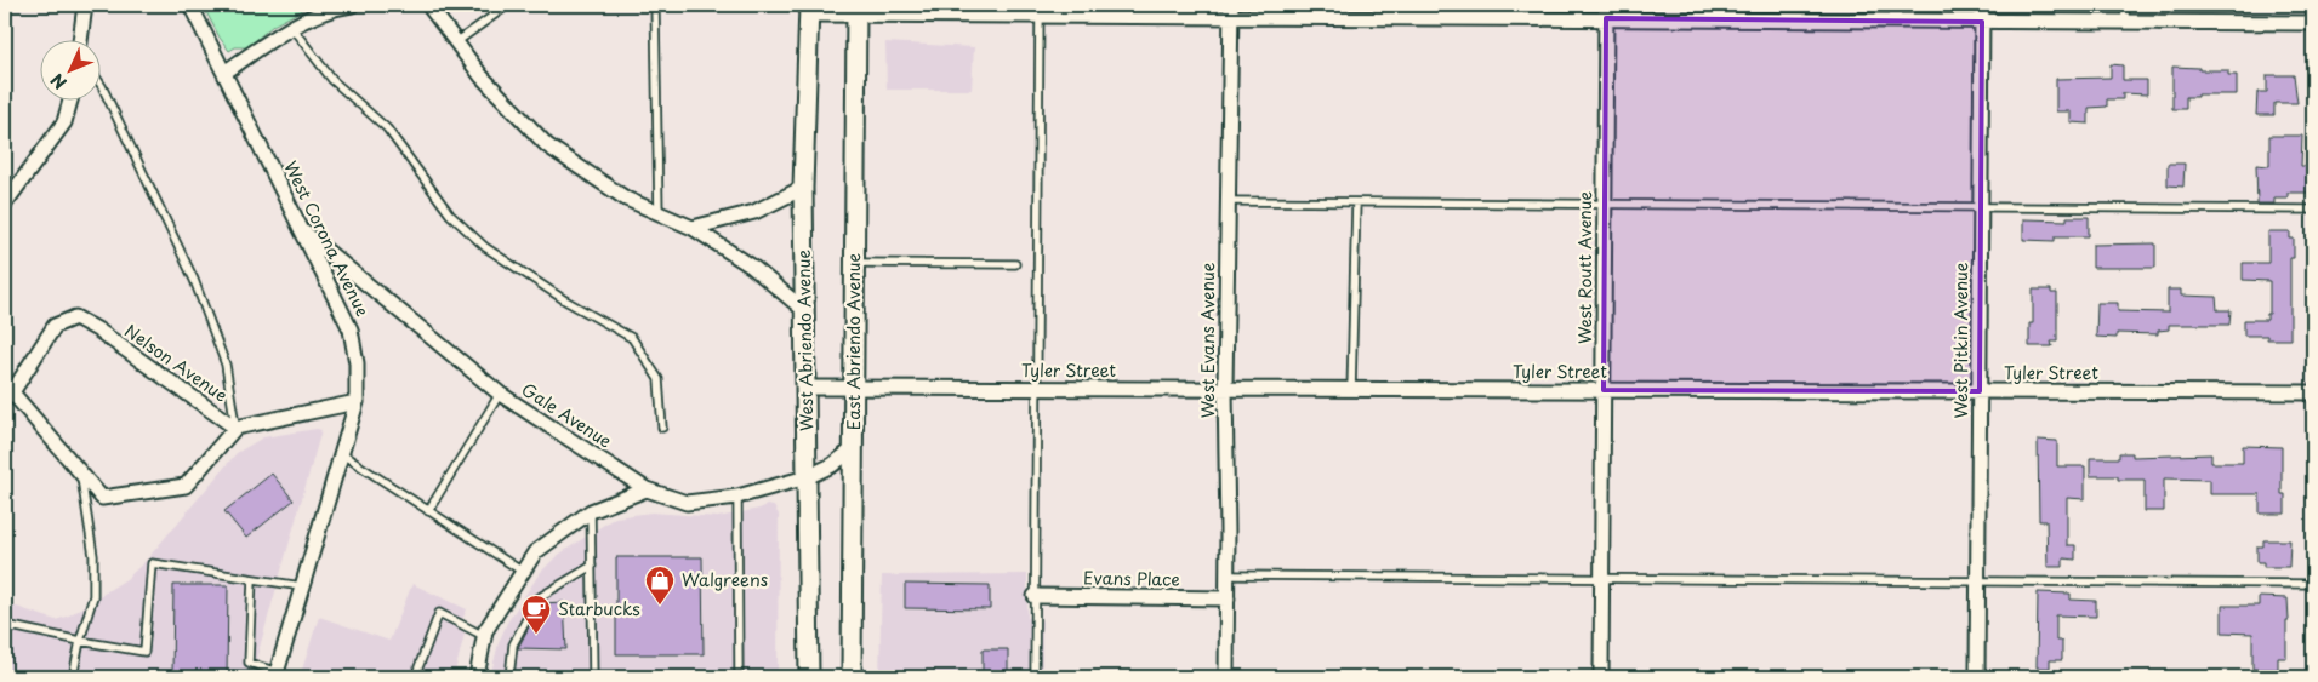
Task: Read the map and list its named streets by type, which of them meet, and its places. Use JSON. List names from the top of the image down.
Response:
{
  "streets": {
    "main road": ["West Abriendo Avenue", "East Abriendo Avenue"],
    "street": [
      "West Corona Avenue",
      "West Routt Avenue",
      "West Evans Avenue",
      "West Pitkin Avenue",
      "Nelson Avenue",
      "Tyler Street",
      "Gale Avenue",
      "Evans Place"
    ]
  },
  "crossings": [
    ["West Corona Avenue", "Gale Avenue"],
    ["West Routt Avenue", "Tyler Street"],
    ["West Abriendo Avenue", "Tyler Street"],
    ["West Abriendo Avenue", "Gale Avenue"],
    ["West Evans Avenue", "Tyler Street"],
    ["West Evans Avenue", "Evans Place"],
    ["West Pitkin Avenue", "Tyler Street"],
    ["East Abriendo Avenue", "Tyler Street"],
    ["East Abriendo Avenue", "Gale Avenue"]
  ],
  "places": {
    "shop": ["Walgreens"],
    "cafe": ["Starbucks"]
  },
  "north": "bottom left"
}
